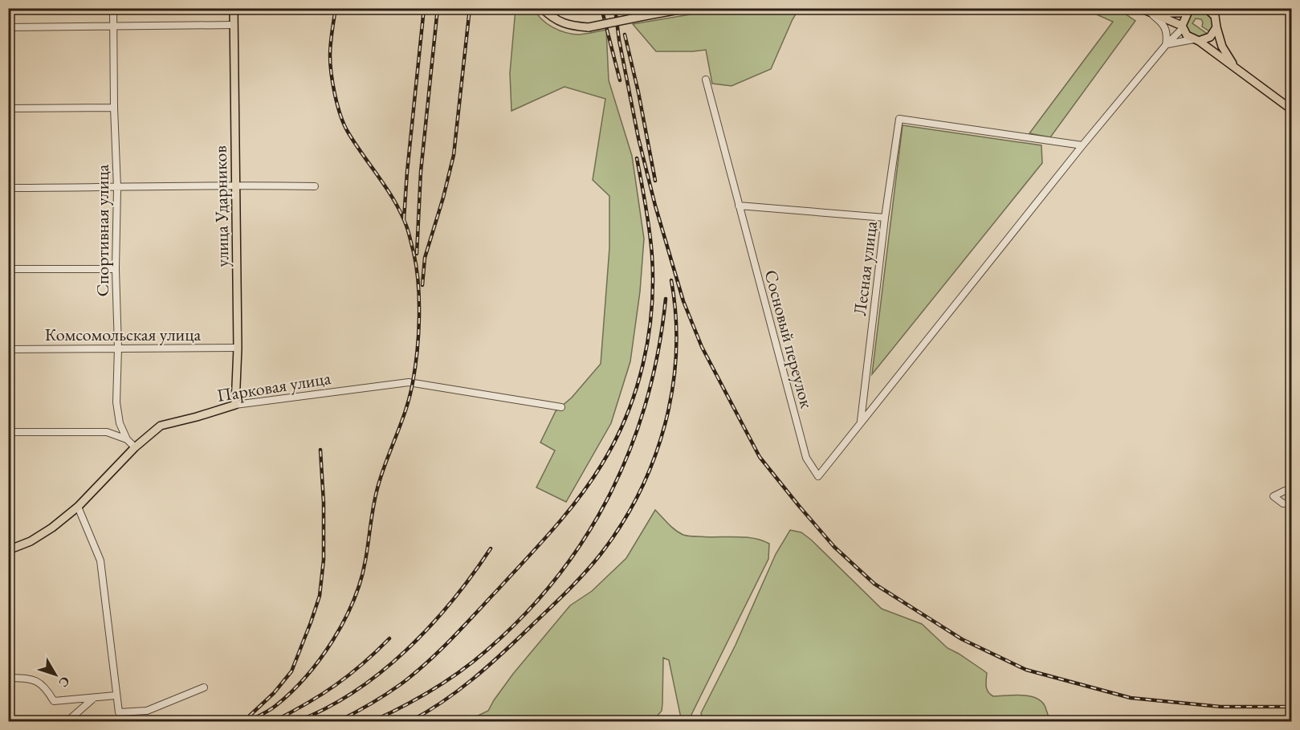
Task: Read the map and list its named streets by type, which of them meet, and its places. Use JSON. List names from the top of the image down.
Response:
{
  "streets": {
    "main road": ["улица Ударников", "Парковая улица"],
    "street": [
      "Спортивная улица",
      "Лесная улица",
      "Комсомольская улица",
      "Сосновый переулок"
    ]
  },
  "crossings": [
    ["улица Ударников", "Комсомольская улица"],
    ["улица Ударников", "Парковая улица"],
    ["Спортивная улица", "Комсомольская улица"],
    ["Спортивная улица", "Парковая улица"],
    ["Лесная улица", "Сосновый переулок"]
  ],
  "north": "bottom right"
}
